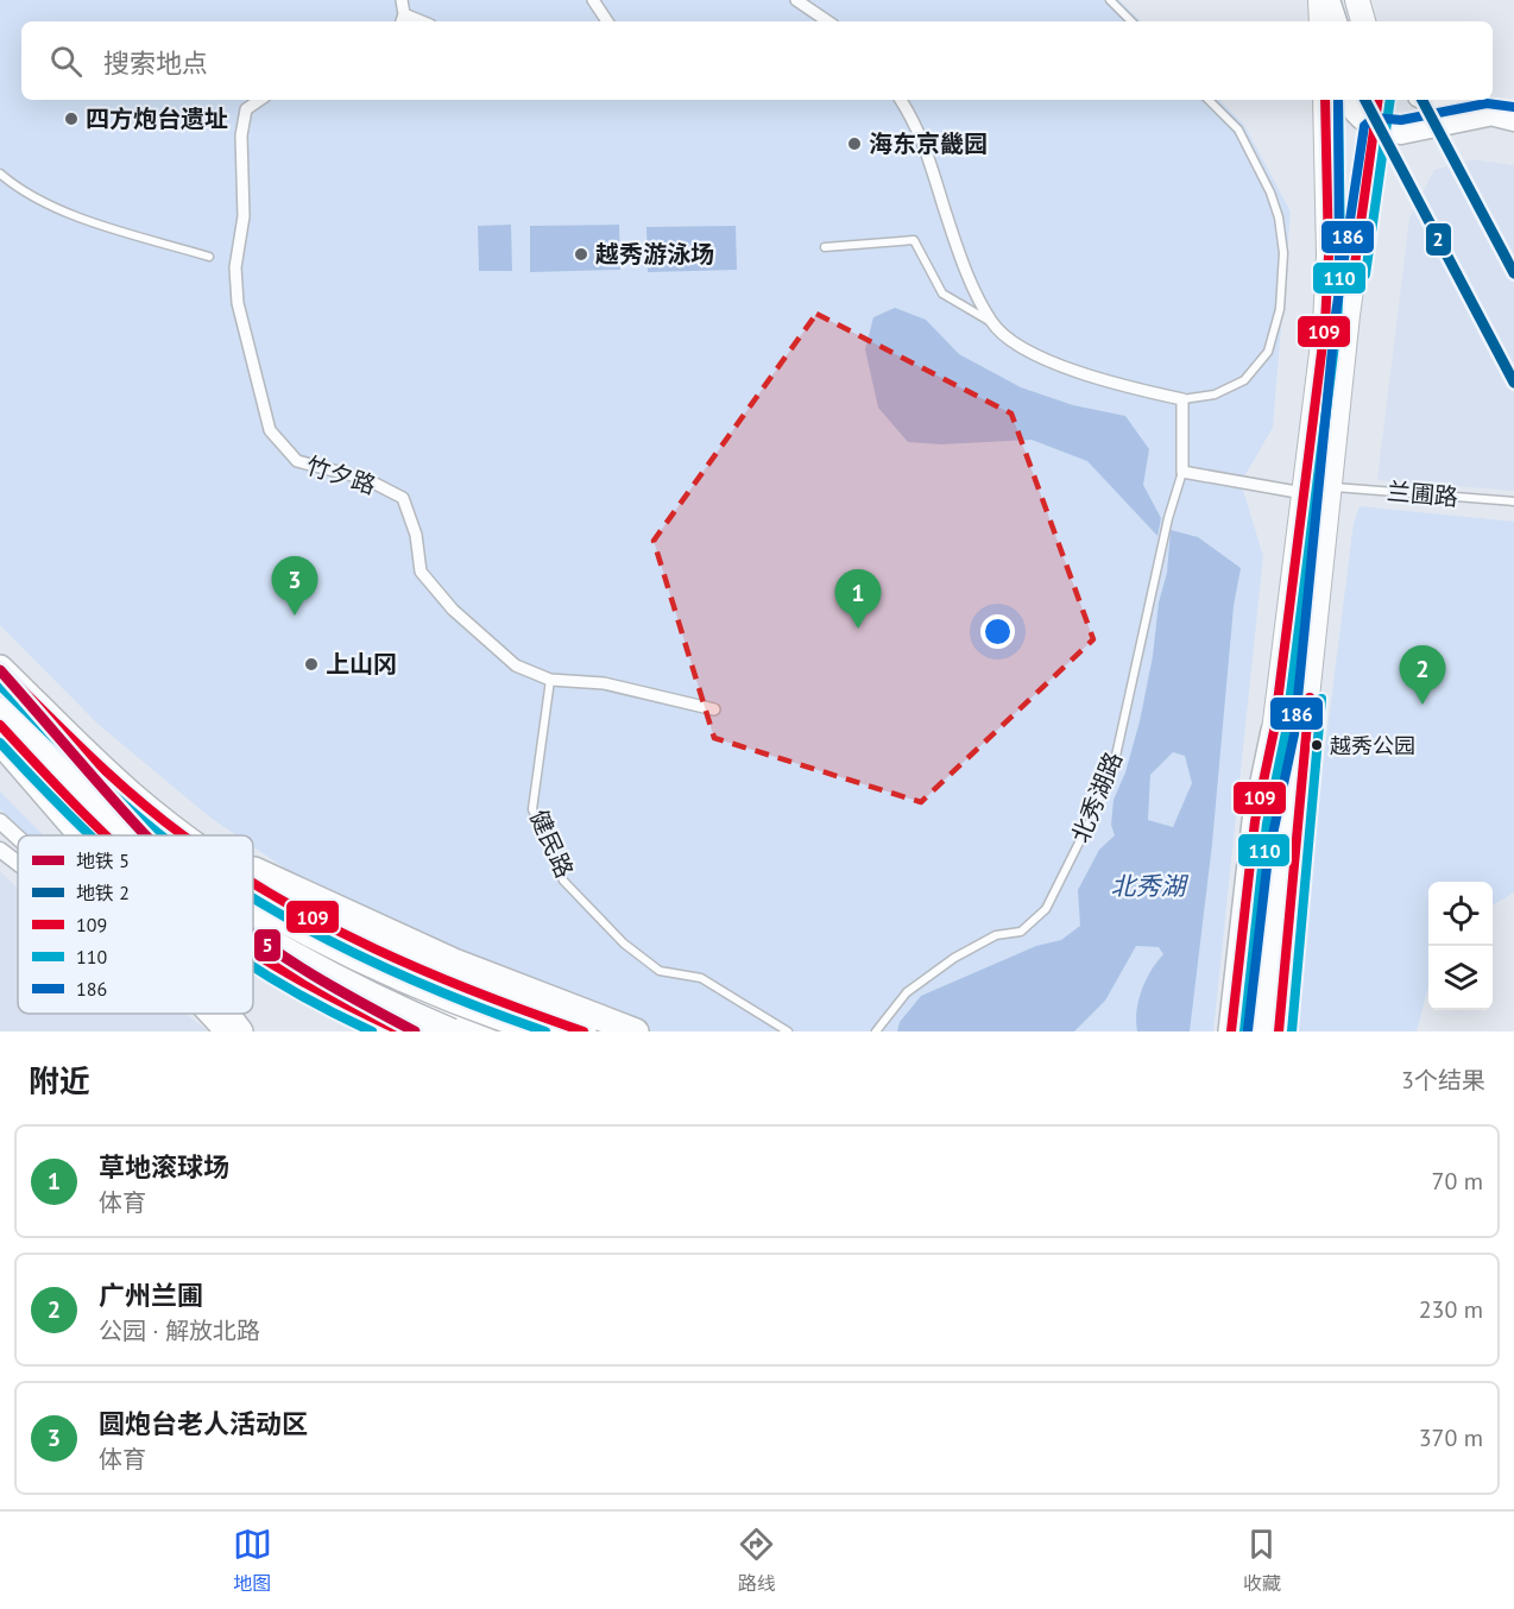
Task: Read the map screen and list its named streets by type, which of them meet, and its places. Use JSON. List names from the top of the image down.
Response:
{
  "streets": {
    "street": ["竹夕路"],
    "lane": ["兰圃路", "北秀湖路", "健民路"]
  },
  "crossings": [
    ["竹夕路", "健民路"]
  ],
  "water": ["北秀湖"],
  "places": [
    "四方炮台遗址",
    "海东京畿园",
    "越秀游泳场",
    "上山冈",
    "越秀公园"
  ],
  "lines": [
    "metro line 2",
    "transit line 109",
    "transit line 110",
    "transit line 186",
    "metro line 5"
  ],
  "legend": [
    "地铁 5",
    "地铁 2",
    "109",
    "110",
    "186"
  ],
  "page": {
    "search": "搜索地点",
    "pins": ["3", "1", "2"],
    "heading": ["附近", "3个结果"],
    "list": [
      {
        "mark": "1",
        "name": "草地滚球场",
        "note": "体育",
        "value": "70 m"
      },
      {
        "mark": "2",
        "name": "广州兰圃",
        "note": "公园 · 解放北路",
        "value": "230 m"
      },
      {
        "mark": "3",
        "name": "圆炮台老人活动区",
        "note": "体育",
        "value": "370 m"
      }
    ],
    "nav": ["地图", "路线", "收藏"]
  }
}
